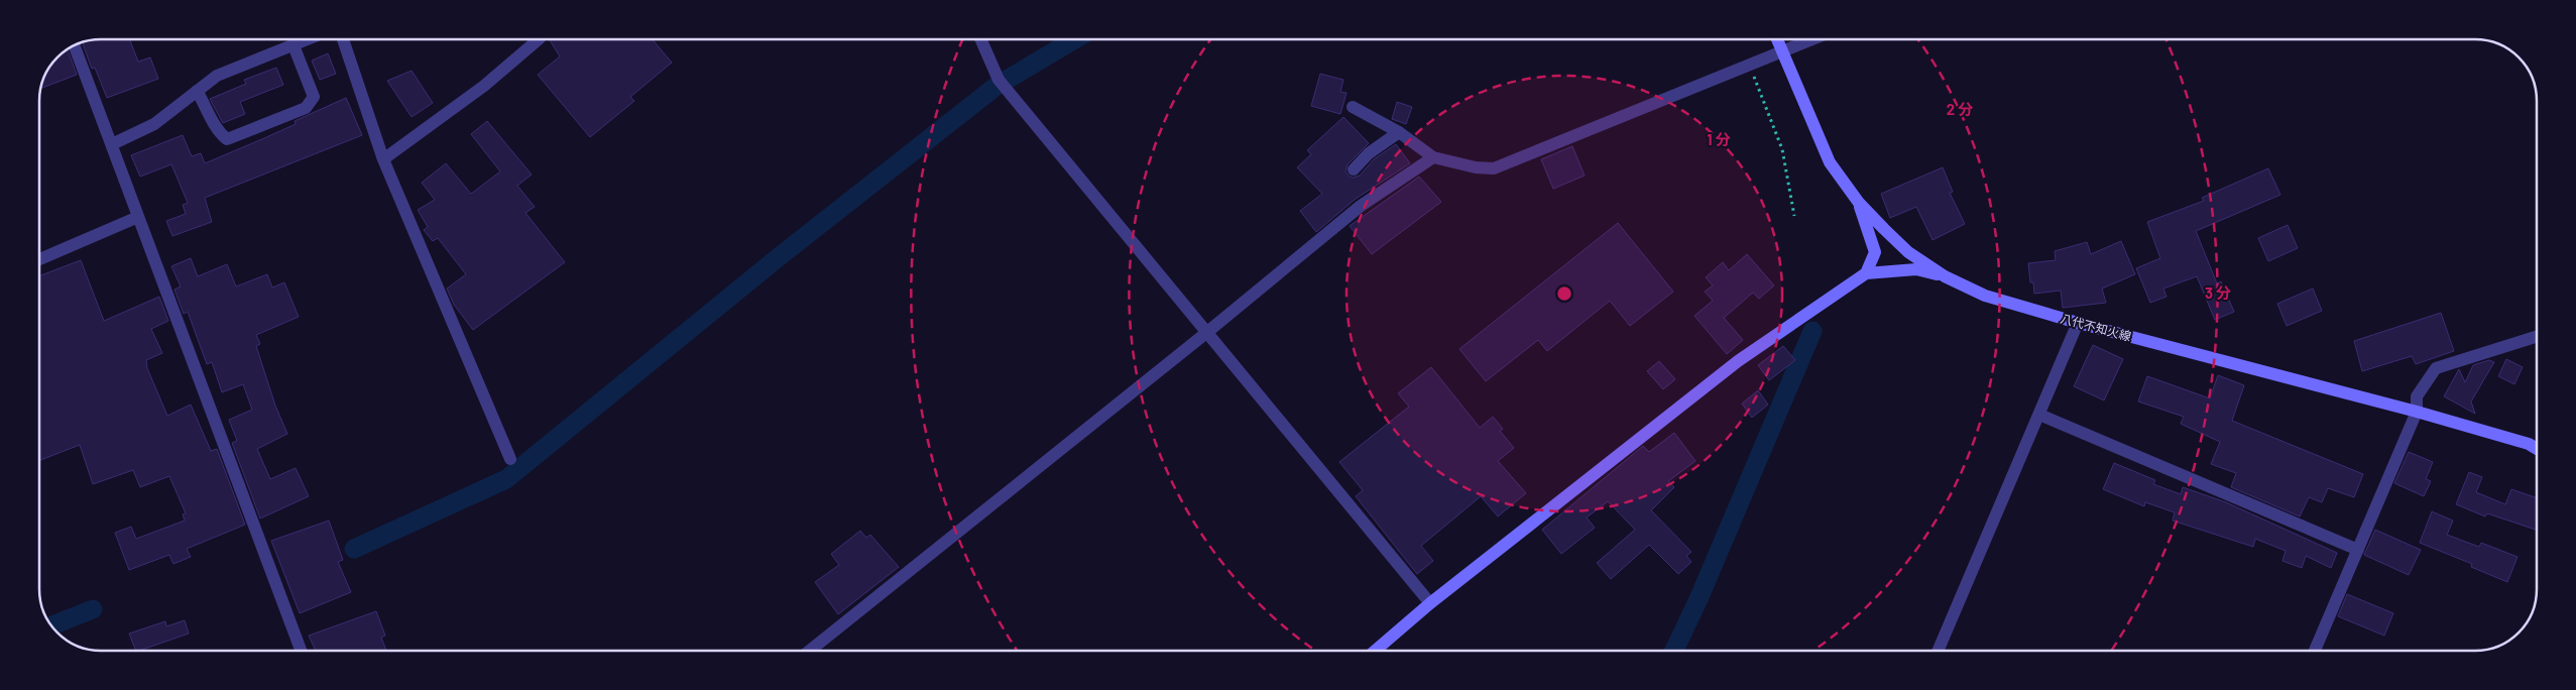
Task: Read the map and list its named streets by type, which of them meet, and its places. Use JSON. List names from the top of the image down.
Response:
{
  "streets": {
    "main road": ["八代不知火線"]
  },
  "rings": ["2 分", "1 分", "3 分"]
}
